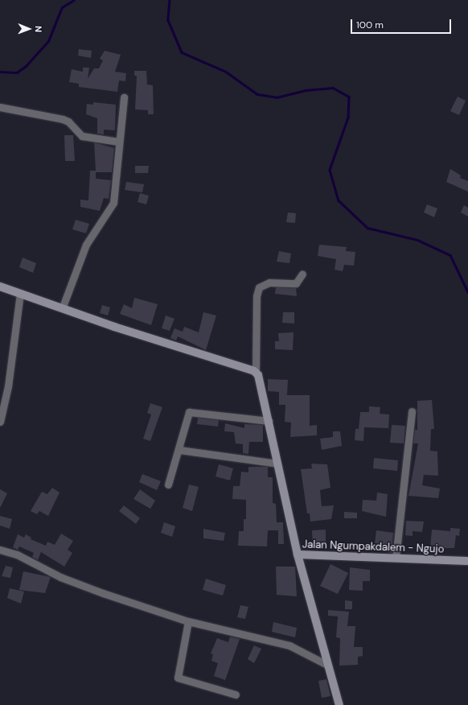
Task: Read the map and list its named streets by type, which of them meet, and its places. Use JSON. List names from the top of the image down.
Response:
{
  "streets": {
    "street": ["Jalan Ngumpakdalem - Ngujo"]
  },
  "scale_bar": "100 m",
  "north": "right"
}
